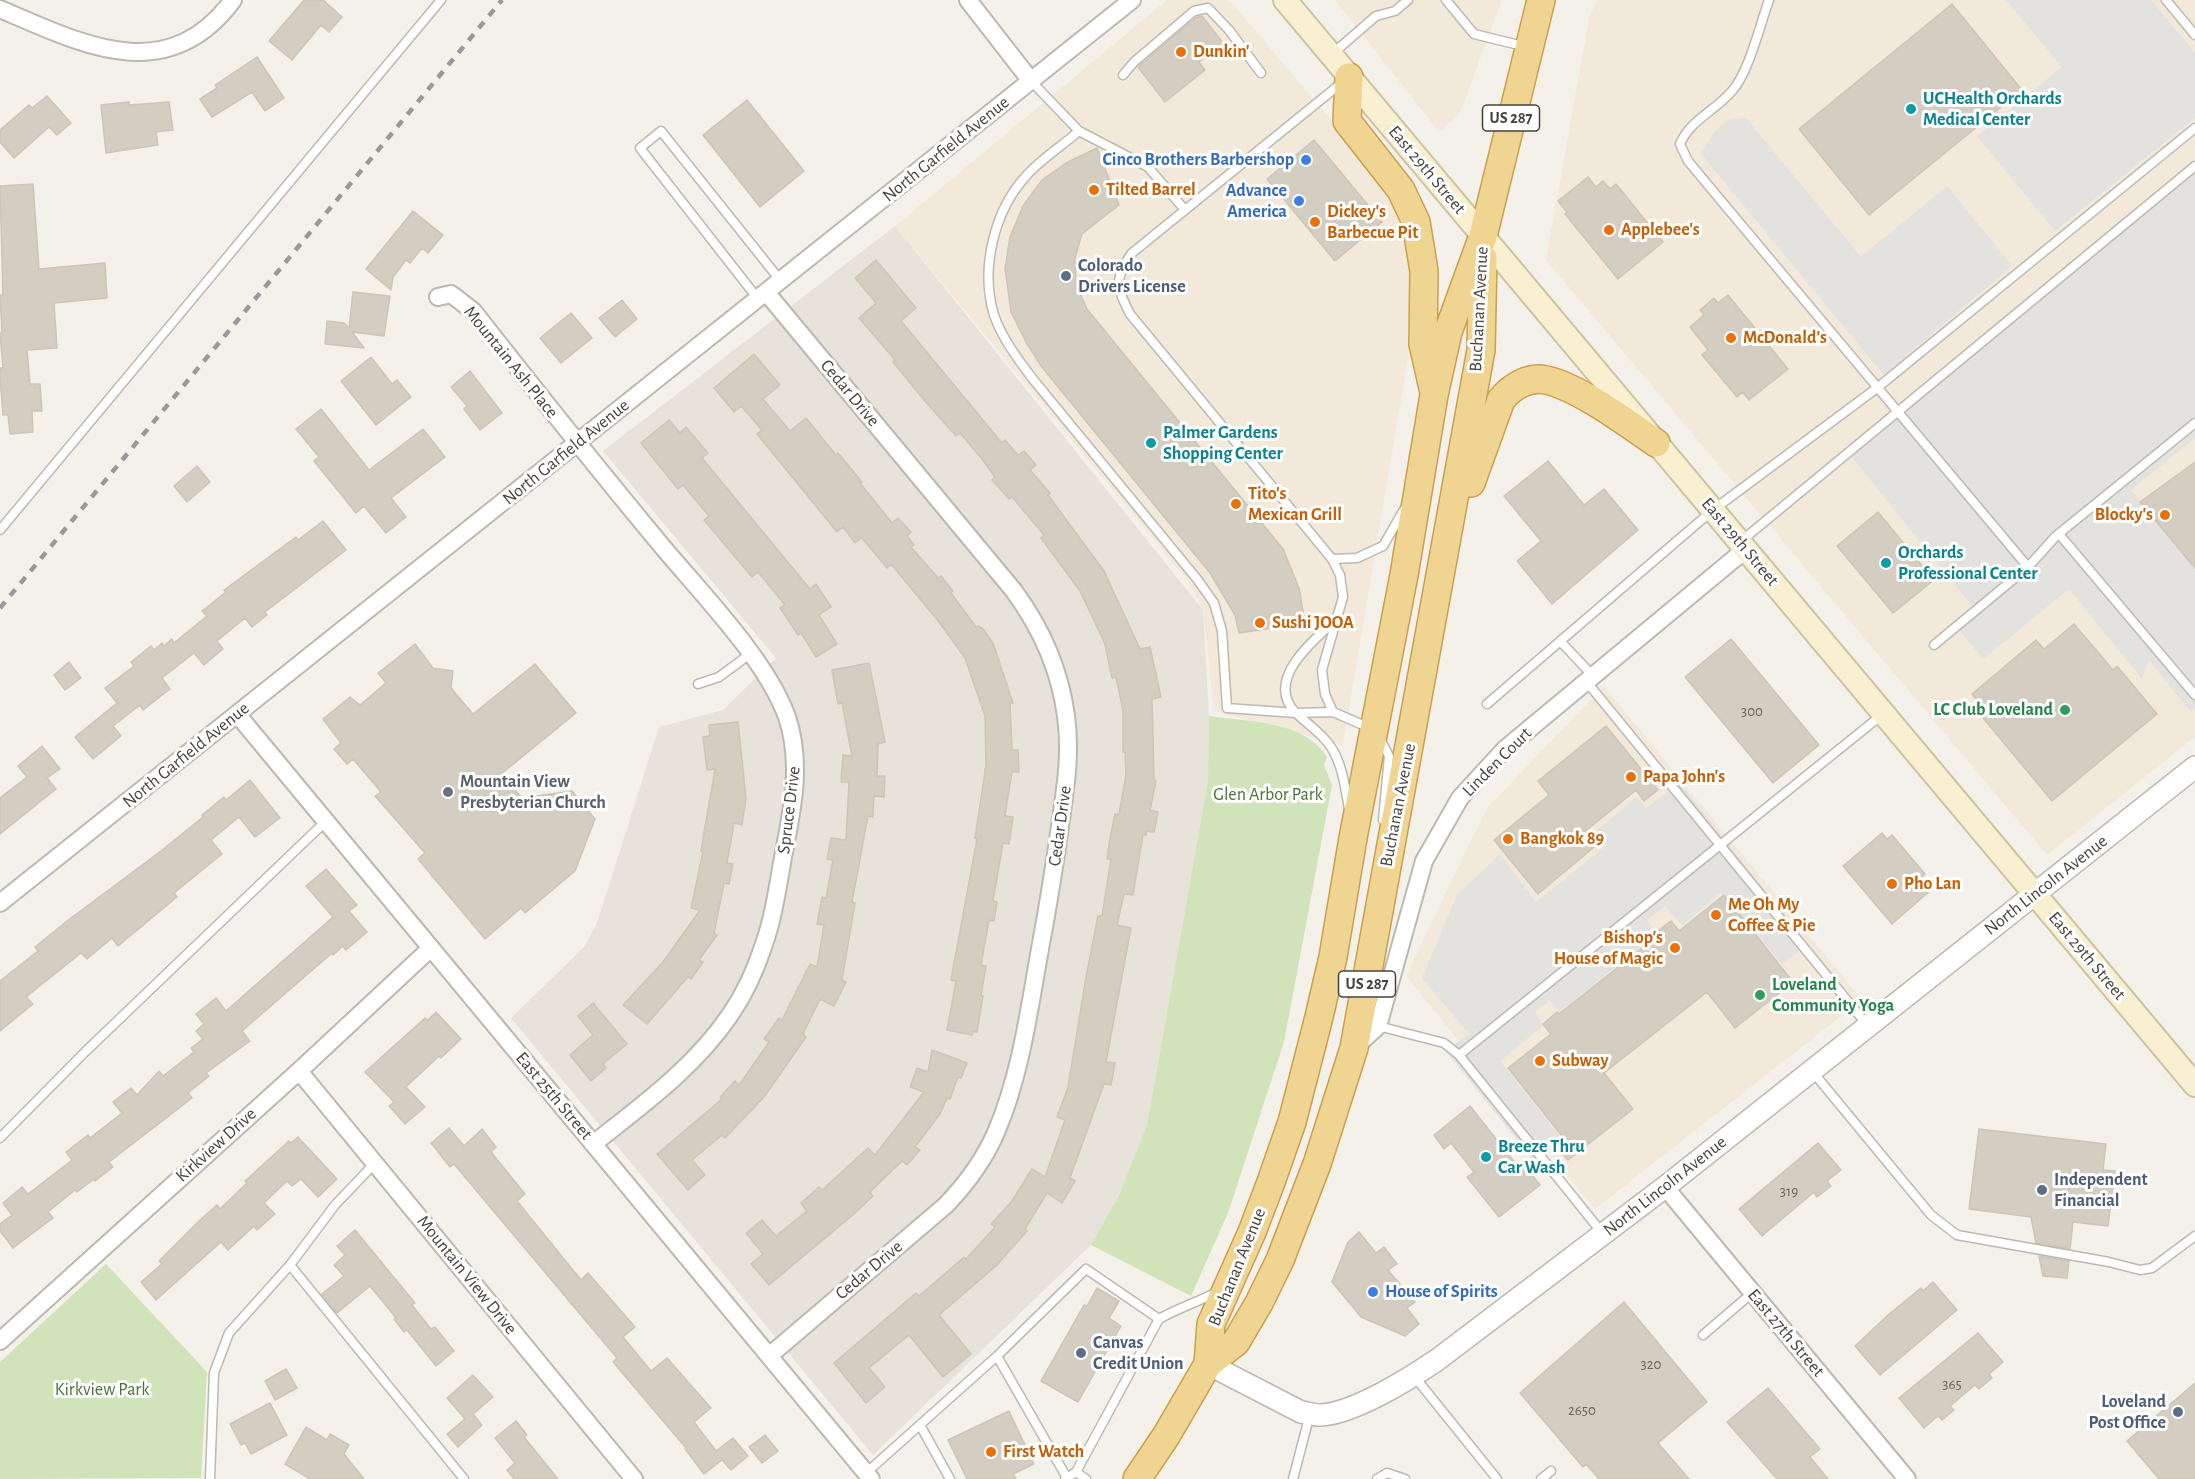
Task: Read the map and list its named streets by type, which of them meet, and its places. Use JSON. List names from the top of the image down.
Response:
{
  "streets": {
    "highway": ["US 287", "Buchanan Avenue"],
    "main road": ["East 29th Street"],
    "street": [
      "North Garfield Avenue",
      "Mountain Ash Place",
      "Cedar Drive",
      "Linden Court",
      "Spruce Drive",
      "North Lincoln Avenue",
      "East 25th Street",
      "Kirkview Drive",
      "Mountain View Drive",
      "East 27th Street"
    ]
  },
  "crossings": [
    ["US 287", "Buchanan Avenue"],
    ["North Garfield Avenue", "Mountain Ash Place"],
    ["North Garfield Avenue", "Cedar Drive"],
    ["North Garfield Avenue", "Spruce Drive"],
    ["North Garfield Avenue", "East 25th Street"],
    ["East 29th Street", "Buchanan Avenue"],
    ["East 29th Street", "Linden Court"],
    ["East 29th Street", "North Lincoln Avenue"],
    ["Mountain Ash Place", "Spruce Drive"],
    ["Cedar Drive", "East 25th Street"],
    ["Spruce Drive", "East 25th Street"],
    ["North Lincoln Avenue", "East 27th Street"],
    ["East 25th Street", "Kirkview Drive"],
    ["Kirkview Drive", "Mountain View Drive"]
  ],
  "parks": ["Glen Arbor Park", "Kirkview Park"],
  "places": [
    "Dunkin'",
    "UCHealth Orchards Medical Center",
    "Cinco Brothers Barbershop",
    "Tilted Barrel",
    "Advance America",
    "Dickey's Barbecue Pit",
    "Applebee's",
    "Colorado Drivers License",
    "McDonald's",
    "Palmer Gardens Shopping Center",
    "Tito's Mexican Grill",
    "Blocky's",
    "Orchards Professional Center",
    "Sushi JOOA",
    "LC Club Loveland",
    "Papa John's",
    "Mountain View Presbyterian Church",
    "Bangkok 89",
    "Pho Lan",
    "Me Oh My Coffee & Pie",
    "Bishop's House of Magic",
    "Loveland Community Yoga",
    "Subway",
    "Breeze Thru Car Wash",
    "Independent Financial",
    "House of Spirits",
    "Canvas Credit Union",
    "Loveland Post Office",
    "First Watch"
  ],
  "house_numbers": [
    "300",
    "319",
    "320",
    "365",
    "2650"
  ]
}
